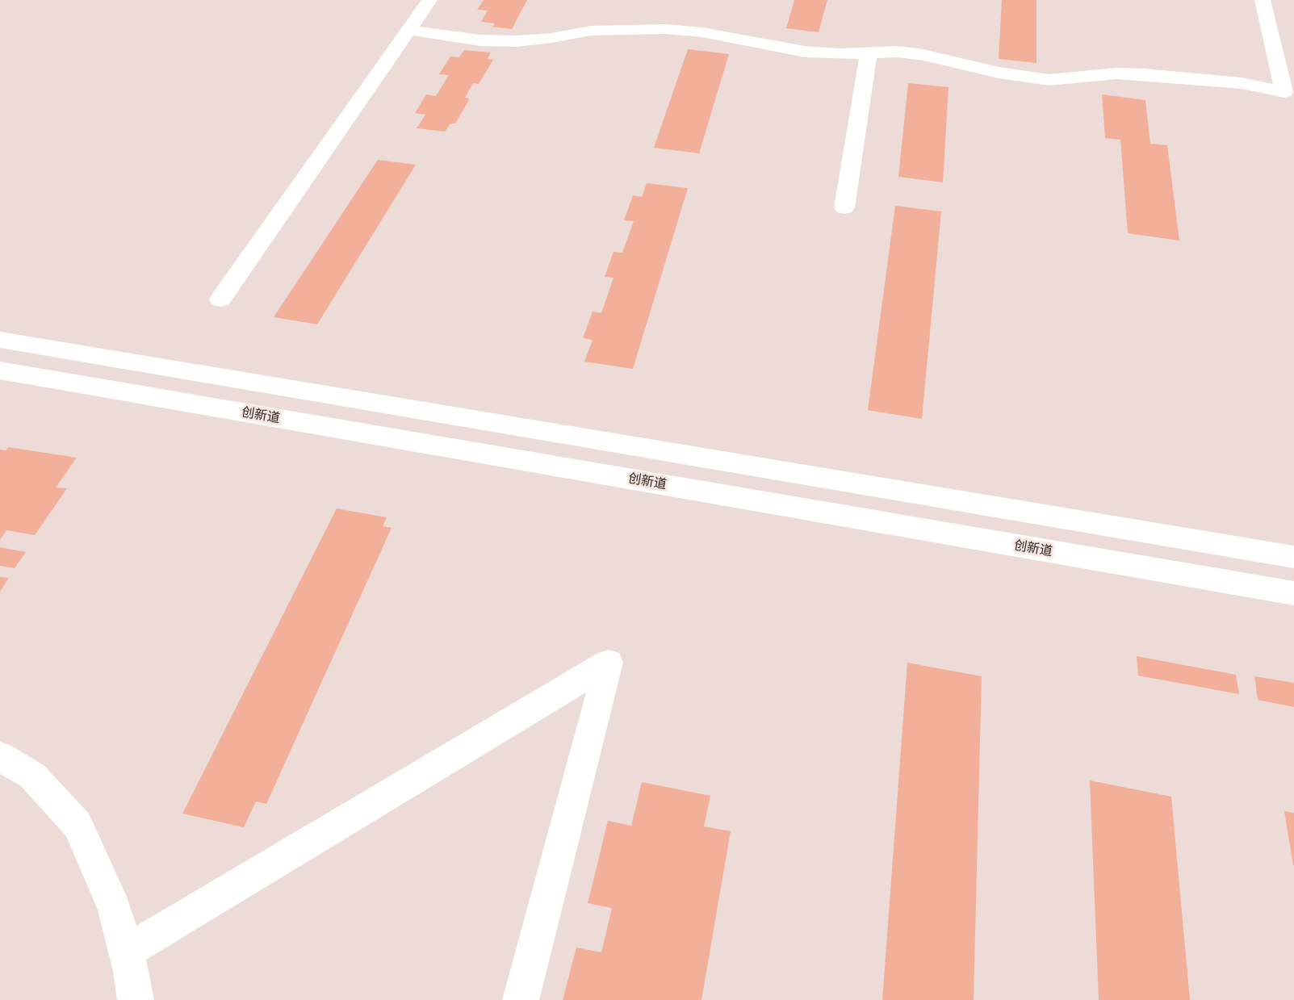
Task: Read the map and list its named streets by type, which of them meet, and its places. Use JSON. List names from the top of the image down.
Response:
{
  "streets": {
    "street": ["创新道"]
  }
}
